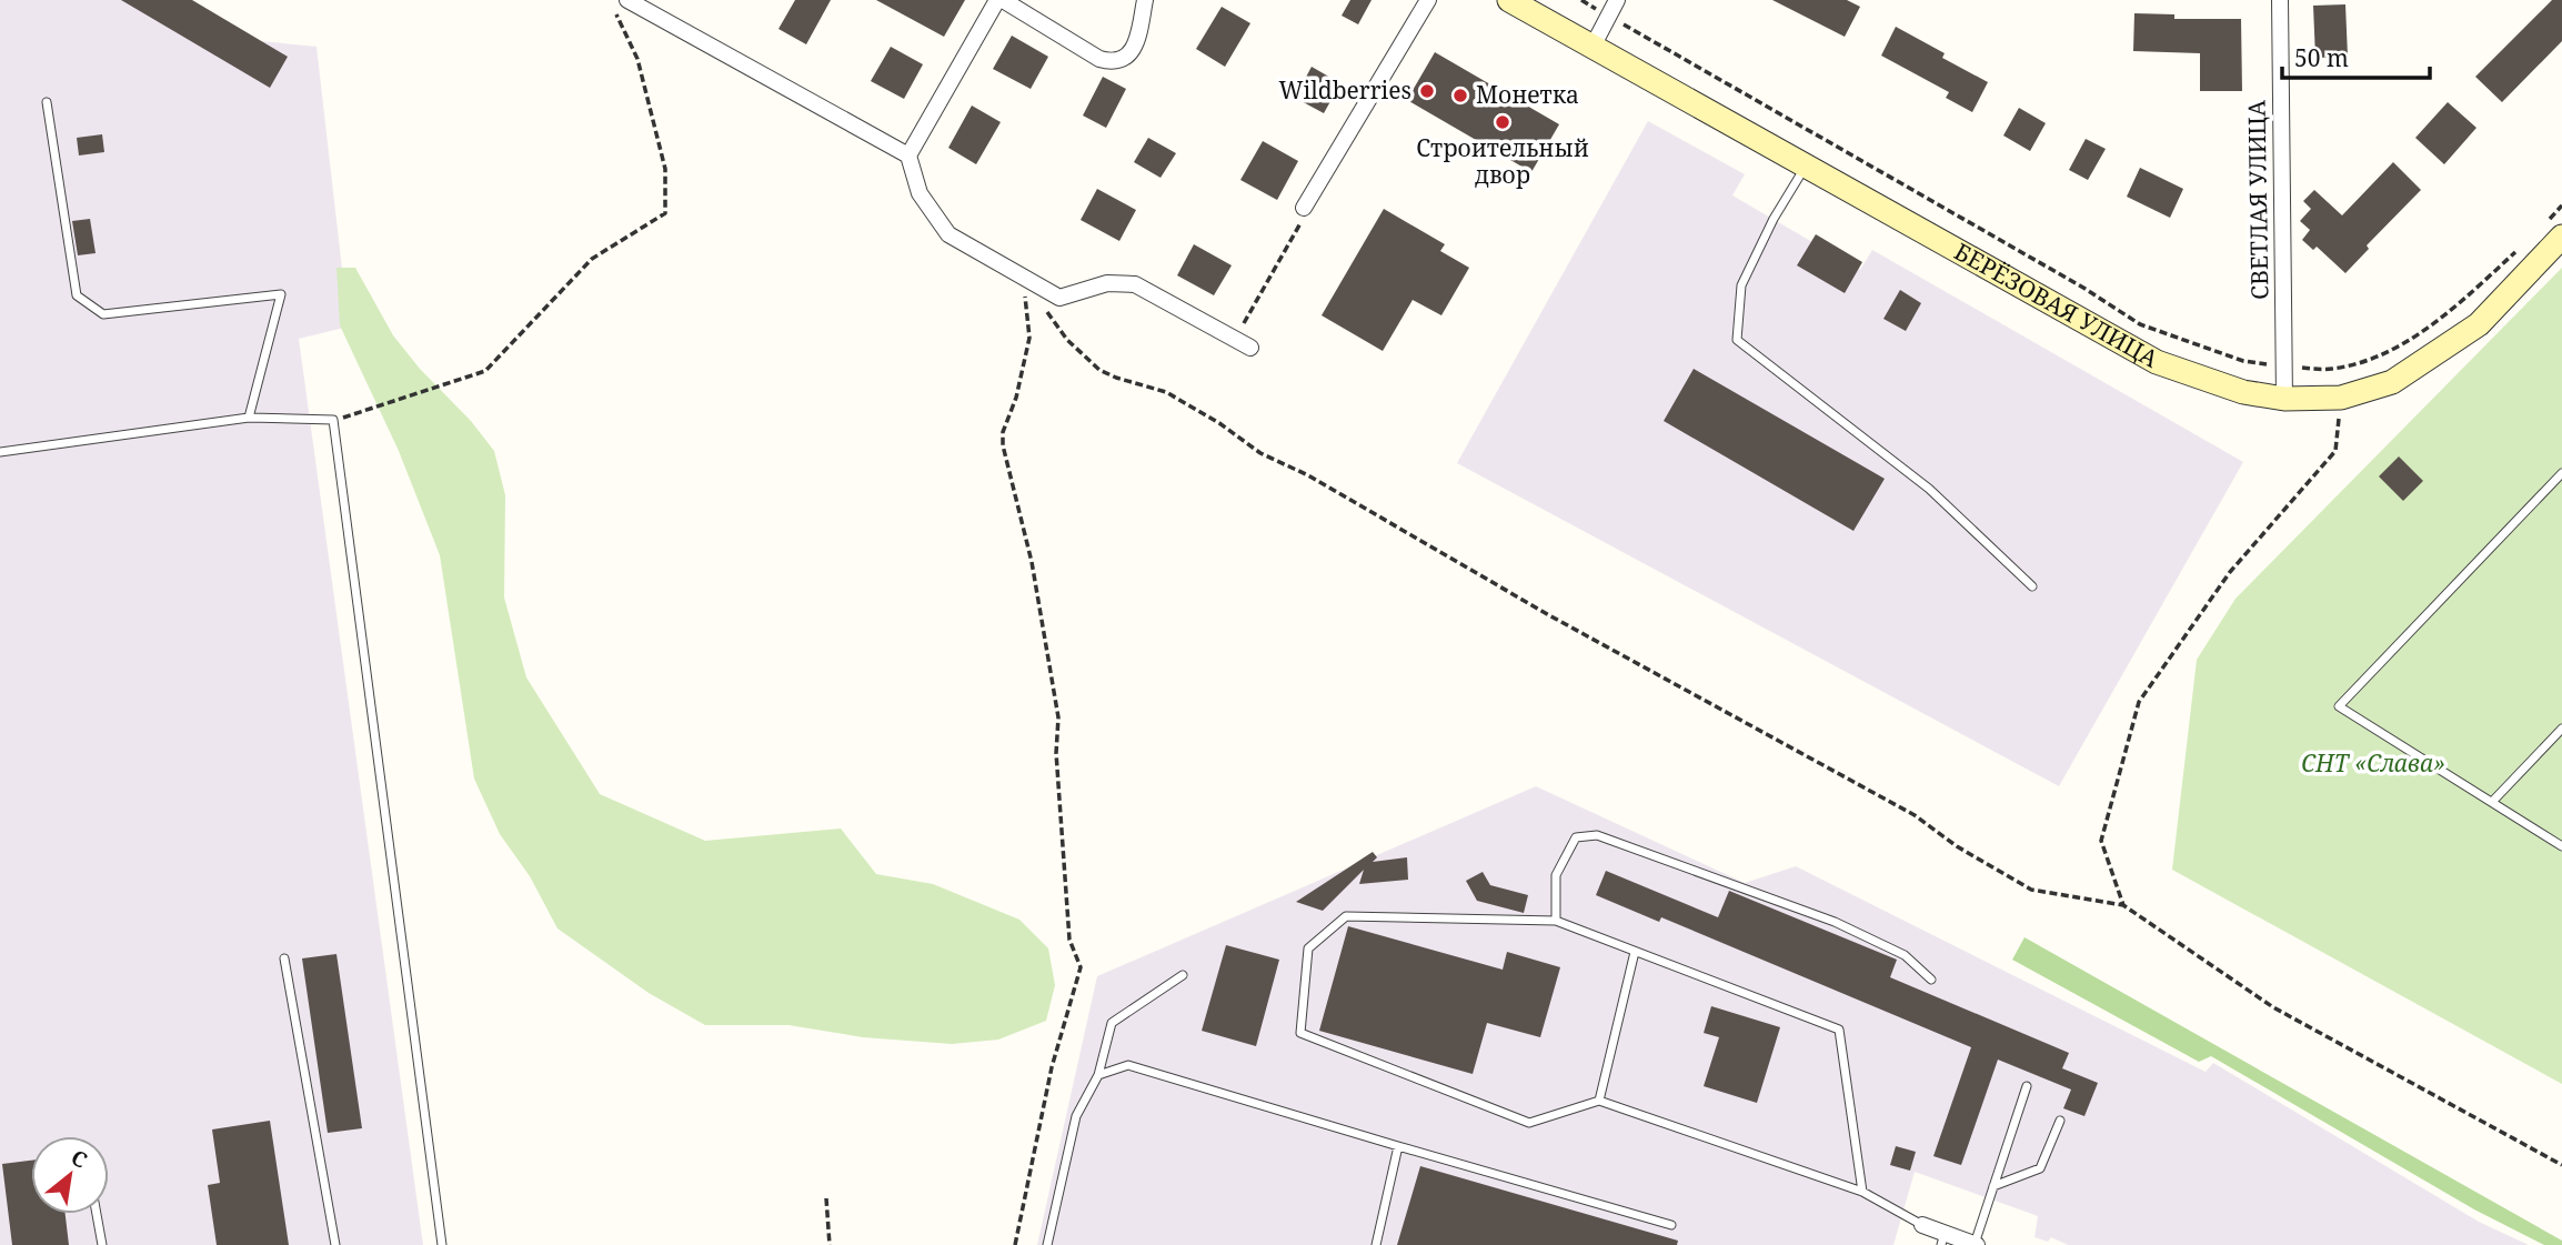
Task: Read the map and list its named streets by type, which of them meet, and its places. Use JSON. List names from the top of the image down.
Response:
{
  "streets": {
    "main road": ["БЕРЁЗОВАЯ УЛИЦА"],
    "street": ["СВЕТЛАЯ УЛИЦА"]
  },
  "crossings": [
    ["СВЕТЛАЯ УЛИЦА", "БЕРЁЗОВАЯ УЛИЦА"]
  ],
  "parks": ["СНТ «Слава»"],
  "places": ["Wildberries", "Монетка", "Строительный двор"],
  "scale_bar": "50 m",
  "north": "top right"
}
